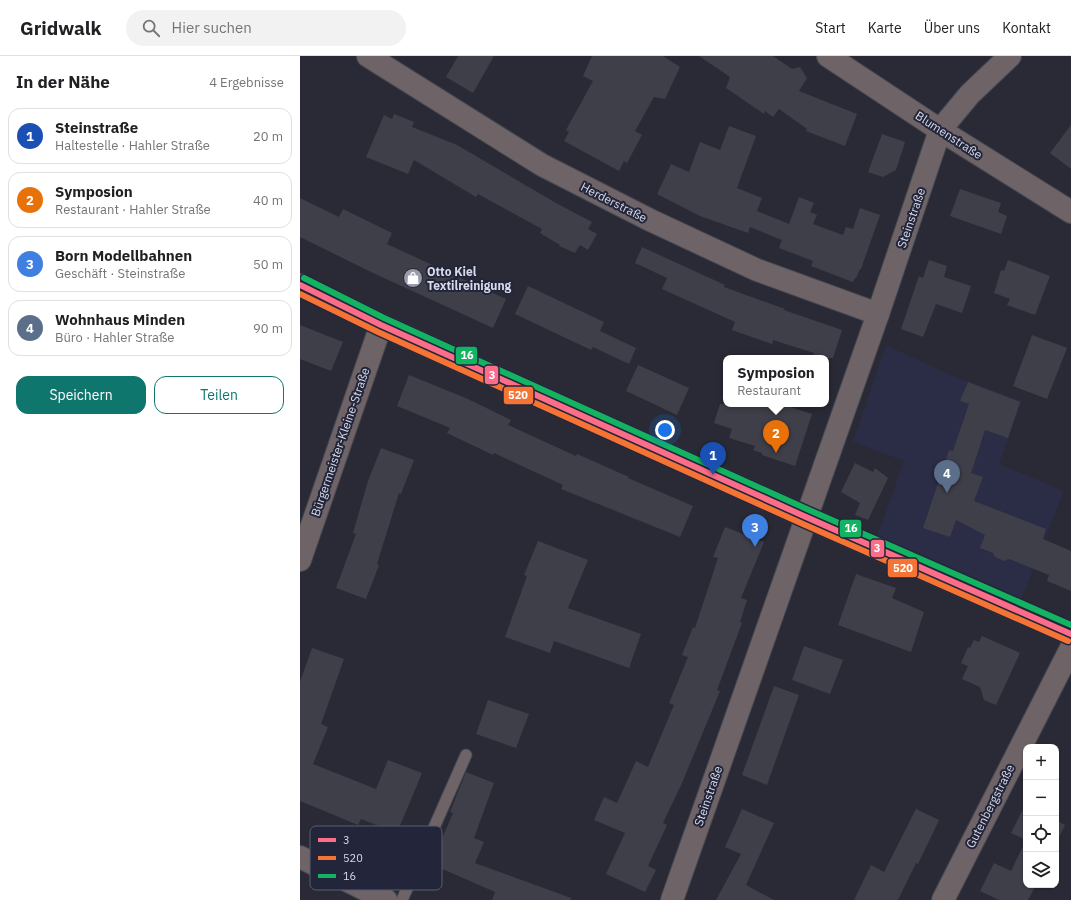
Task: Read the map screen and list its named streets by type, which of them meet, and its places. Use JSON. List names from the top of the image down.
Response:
{
  "streets": {
    "street": [
      "Blumenstraße",
      "Herderstraße",
      "Steinstraße",
      "Bürgermeister-Kleine-Straße",
      "Gutenbergstraße"
    ]
  },
  "crossings": [
    ["Blumenstraße", "Steinstraße"],
    ["Herderstraße", "Steinstraße"]
  ],
  "places": {
    "shop": ["Otto Kiel Textilreinigung"]
  },
  "lines": ["transit line 16", "transit line 3", "transit line 520"],
  "legend": ["3", "520", "16"],
  "page": {
    "header": "Gridwalk",
    "search": "Hier suchen",
    "nav": [
      "Start",
      "Karte",
      "Über uns",
      "Kontakt"
    ],
    "heading": ["In der Nähe", "4 Ergebnisse"],
    "list": [
      {
        "mark": "1",
        "name": "Steinstraße",
        "note": "Haltestelle · Hahler Straße",
        "value": "20 m"
      },
      {
        "mark": "2",
        "name": "Symposion",
        "note": "Restaurant · Hahler Straße",
        "value": "40 m"
      },
      {
        "mark": "3",
        "name": "Born Modellbahnen",
        "note": "Geschäft · Steinstraße",
        "value": "50 m"
      },
      {
        "mark": "4",
        "name": "Wohnhaus Minden",
        "note": "Büro · Hahler Straße",
        "value": "90 m"
      }
    ],
    "popup": ["Symposion", "Restaurant"],
    "buttons": ["Speichern", "Teilen"],
    "pins": [
      "2",
      "1",
      "4",
      "3"
    ],
    "map_buttons": ["+", "−"]
  }
}
